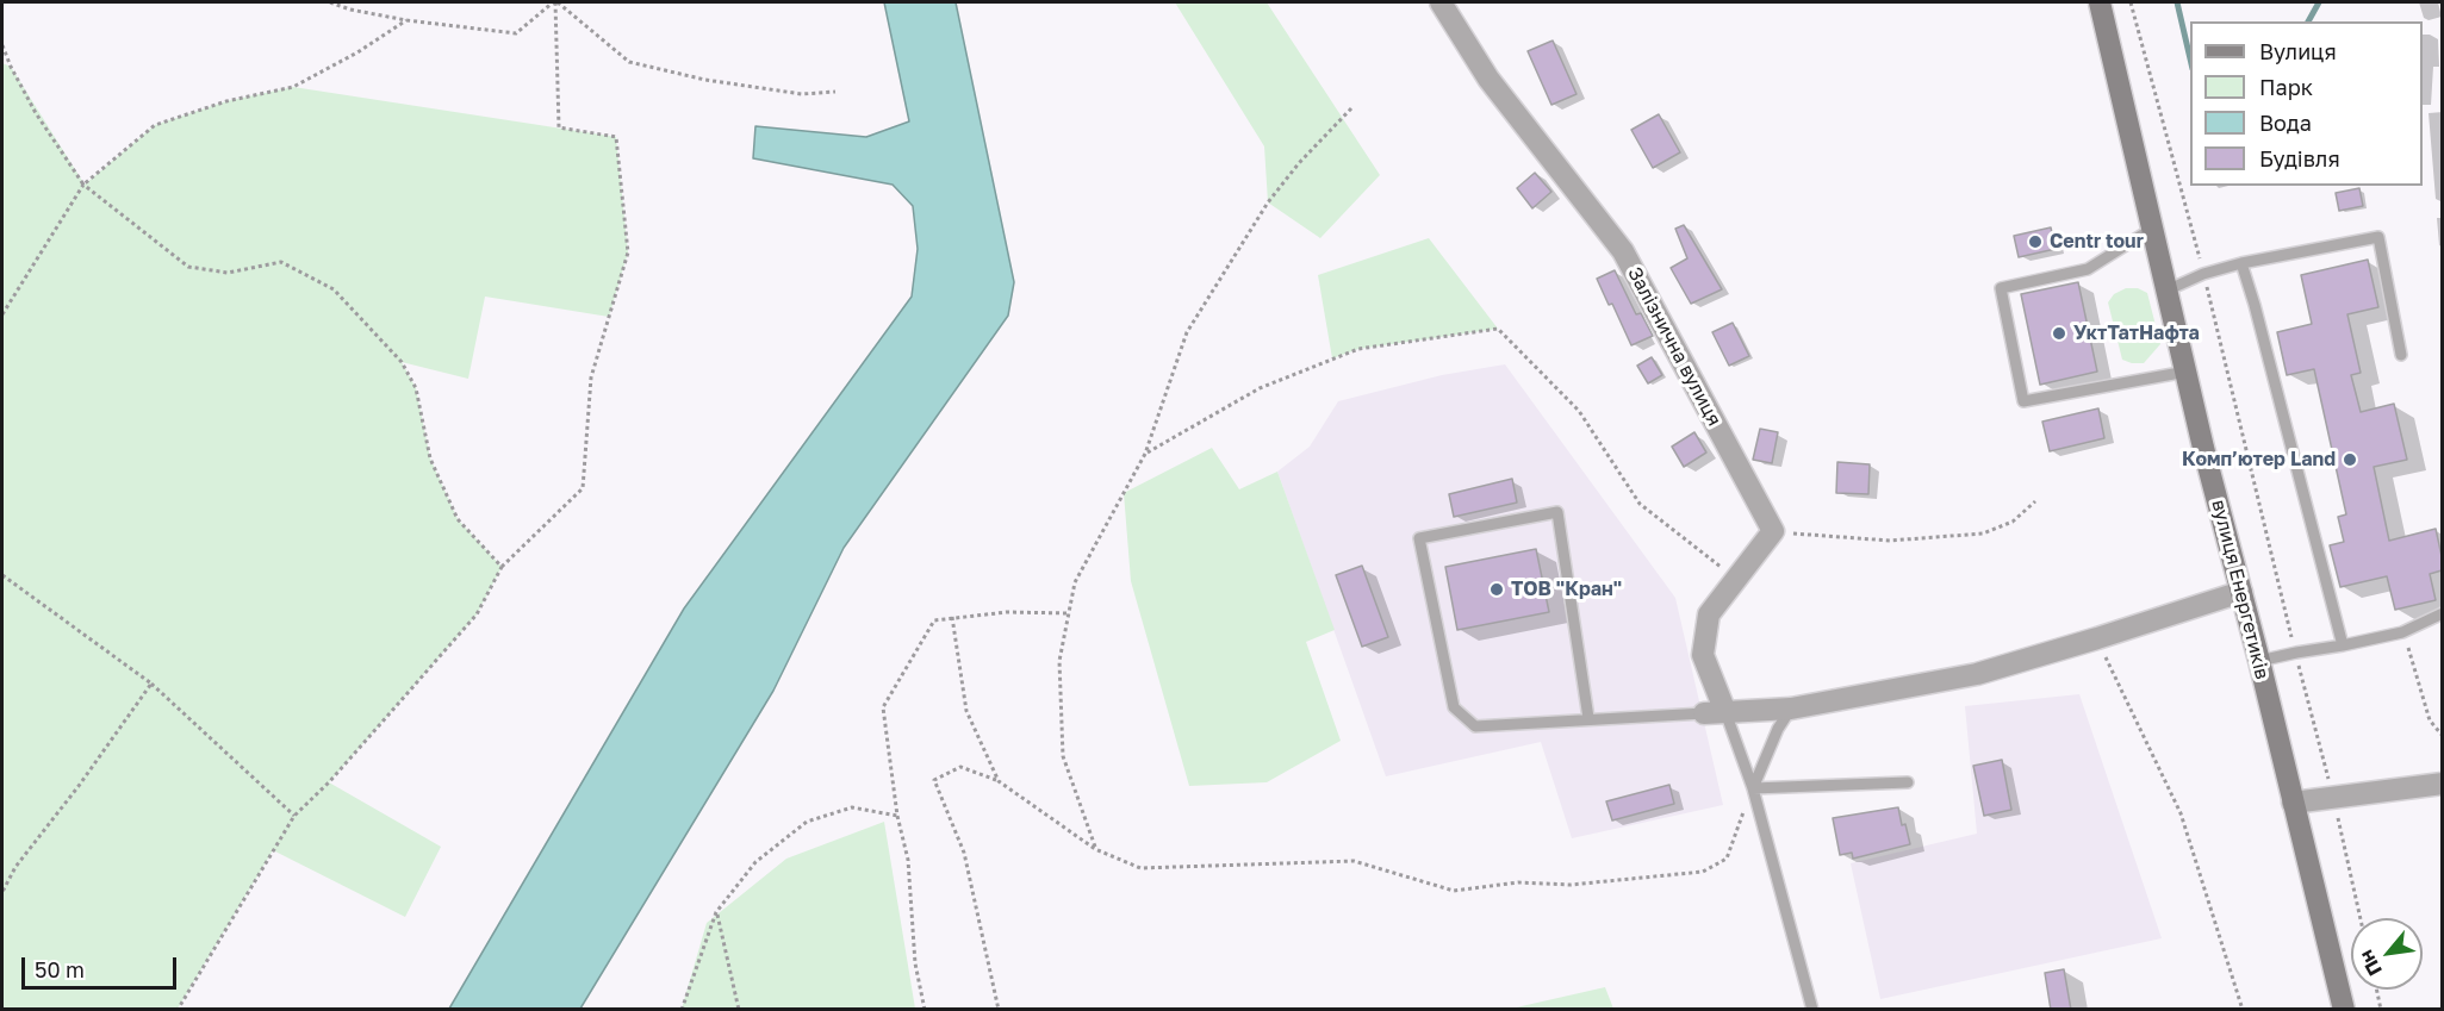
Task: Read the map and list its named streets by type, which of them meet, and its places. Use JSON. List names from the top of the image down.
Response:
{
  "streets": {
    "main road": ["вулиця Енергетиків"],
    "street": ["Залізнична вулиця"]
  },
  "places": [
    "Centr tour",
    "УктТатНафта",
    "Комп’ютер Land",
    "ТОВ \"Кран\""
  ],
  "legend": [
    "Вулиця",
    "Парк",
    "Вода",
    "Будівля"
  ],
  "scale_bar": "50 m",
  "north": "bottom left"
}
